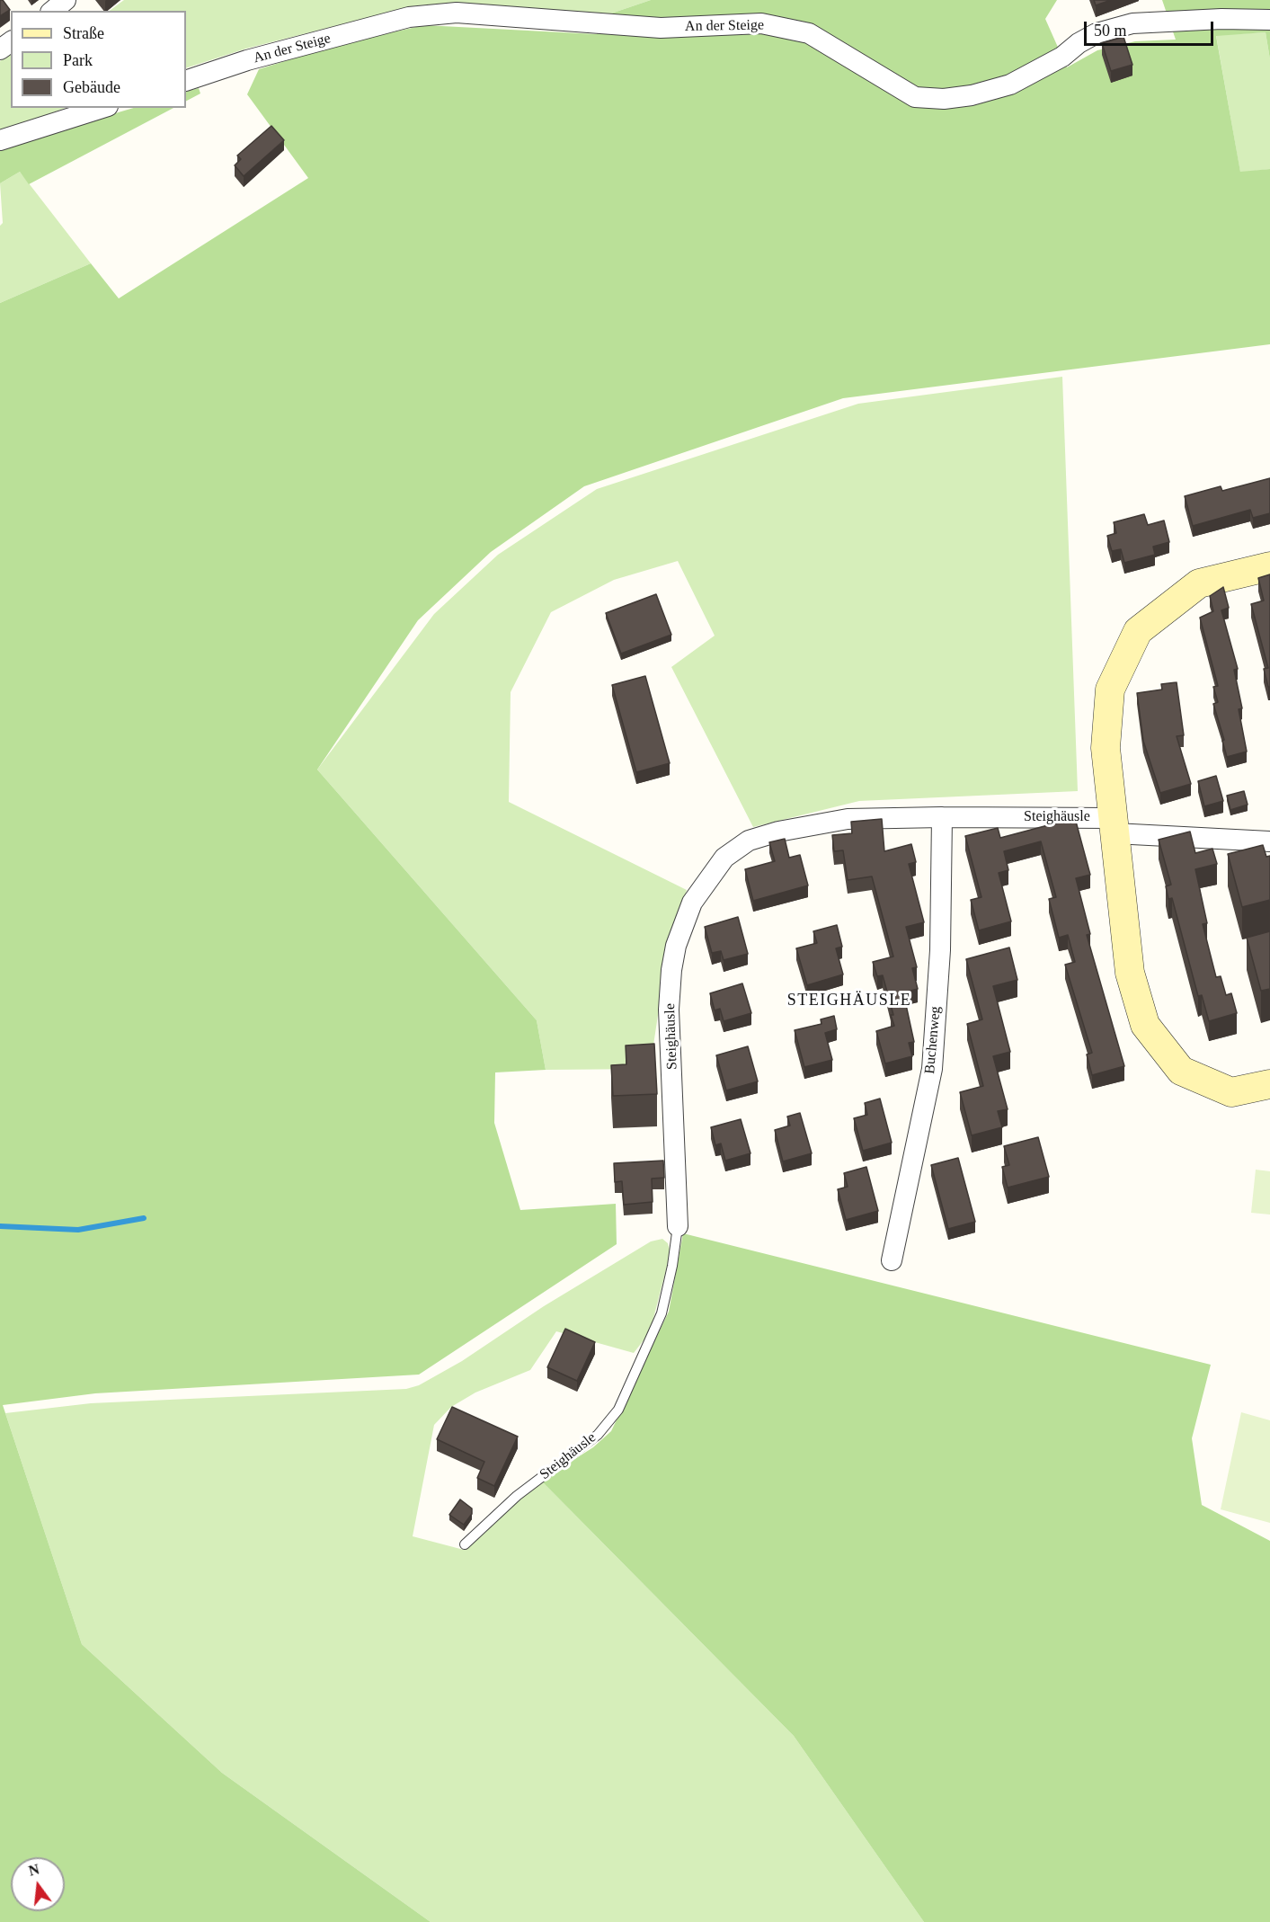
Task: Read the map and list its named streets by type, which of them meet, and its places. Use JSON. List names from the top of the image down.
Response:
{
  "streets": {
    "street": ["An der Steige", "Steighäusle", "Buchenweg"]
  },
  "crossings": [
    ["Steighäusle", "Buchenweg"]
  ],
  "districts": ["STEIGHÄUSLE"],
  "legend": ["Straße", "Park", "Gebäude"],
  "scale_bar": "50 m",
  "north": "top"
}
